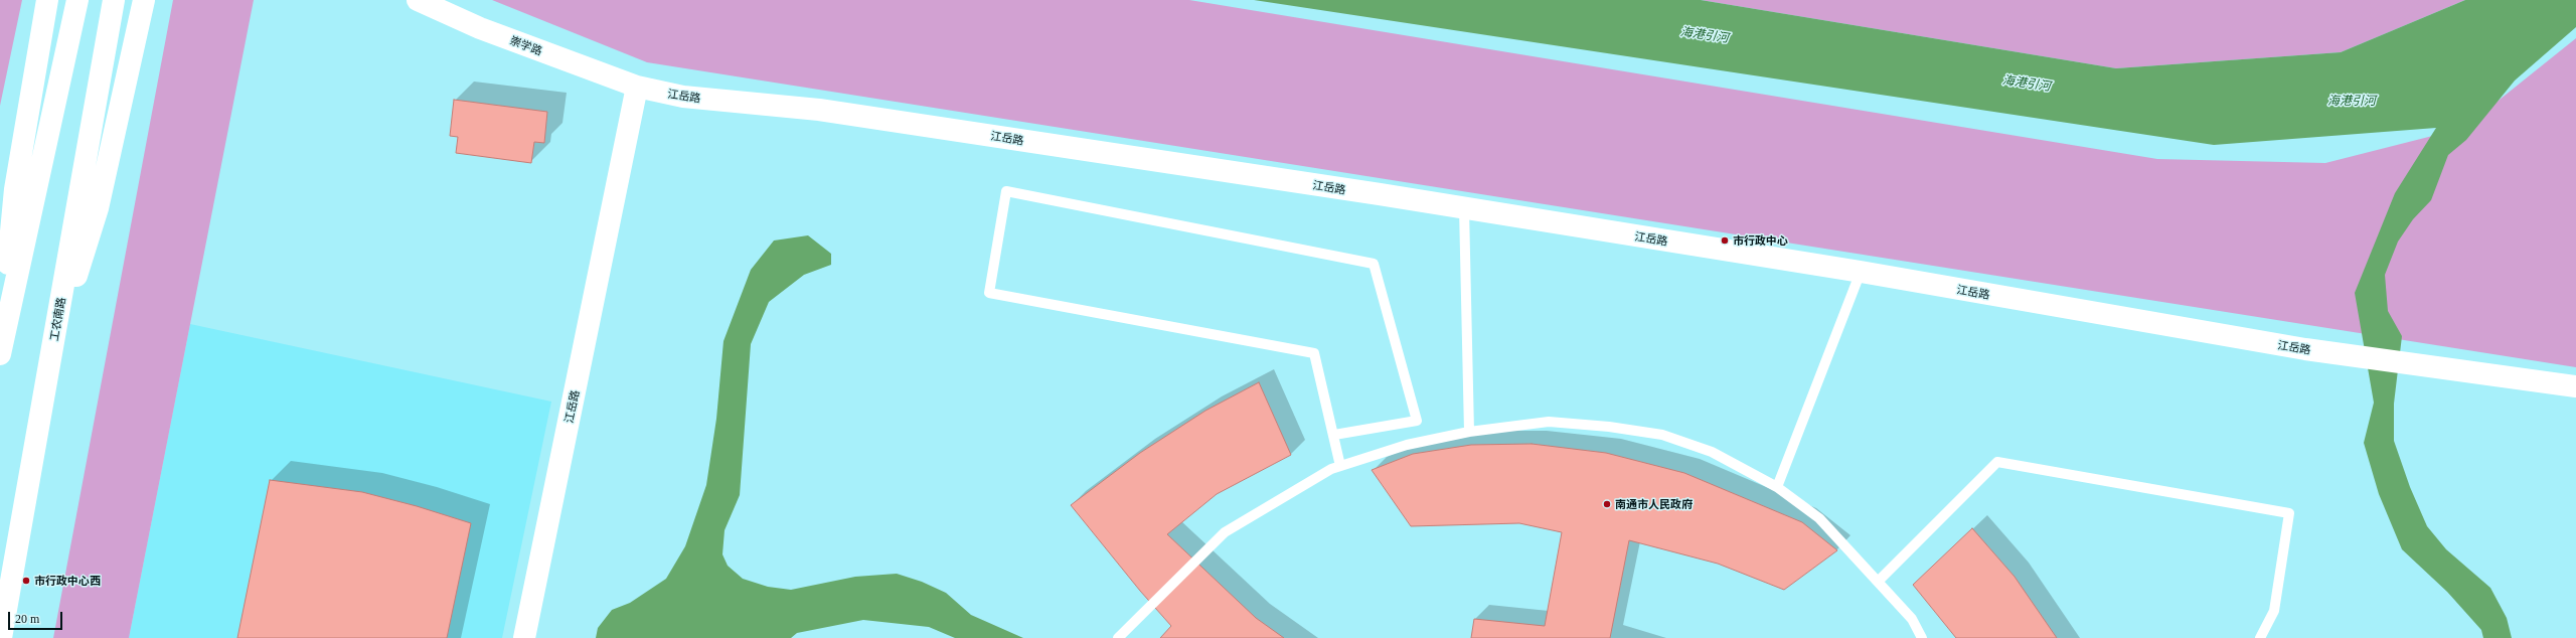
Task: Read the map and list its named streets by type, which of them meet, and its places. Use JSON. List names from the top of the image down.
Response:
{
  "streets": {
    "street": ["崇学路", "江岳路", "工农南路"]
  },
  "crossings": [
    ["崇学路", "江岳路"]
  ],
  "water": ["海港引河"],
  "places": ["市行政中心", "南通市人民政府", "市行政中心西"],
  "scale_bar": "20 m"
}
